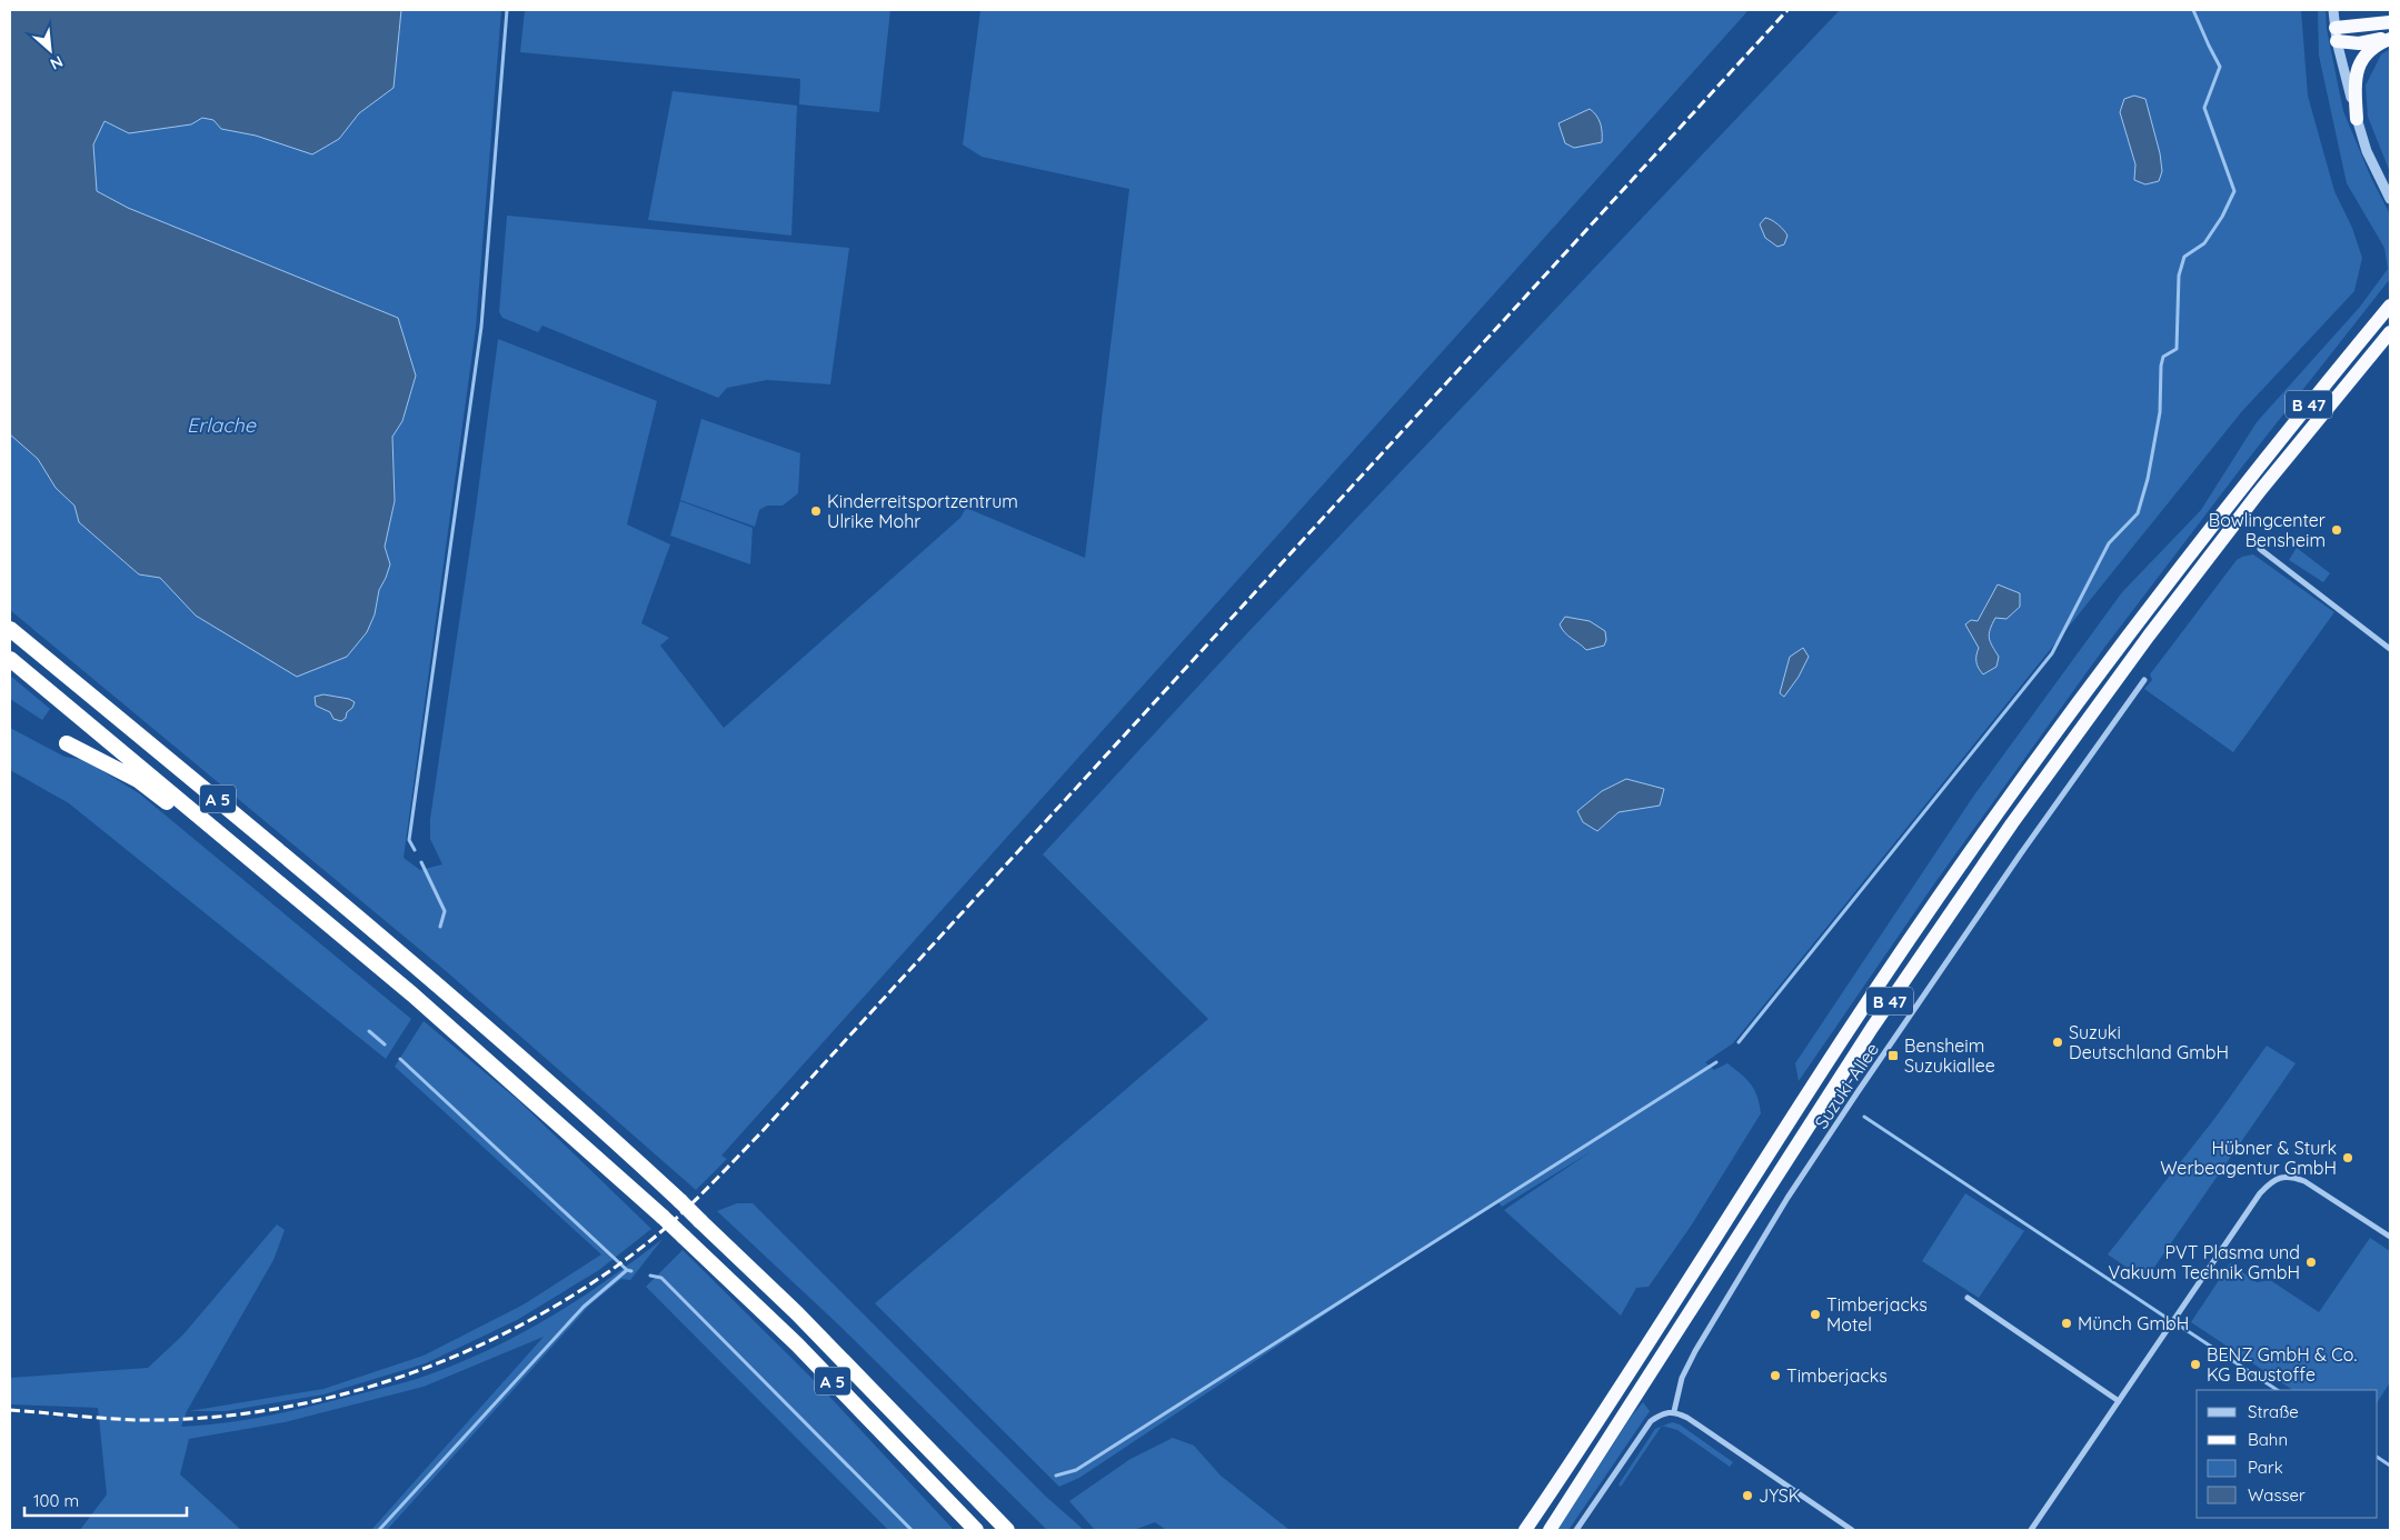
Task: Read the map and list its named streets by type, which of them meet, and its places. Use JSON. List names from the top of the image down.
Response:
{
  "streets": {
    "highway": ["B 47", "A 5"],
    "street": ["Suzuki-Allee"]
  },
  "water": ["Erlache"],
  "places": {
    "other": [
      "Kinderreitsportzentrum Ulrike Mohr",
      "Bowlingcenter Bensheim",
      "Suzuki Deutschland GmbH",
      "Hübner & Sturk Werbeagentur GmbH",
      "PVT Plasma und Vakuum Technik GmbH",
      "Timberjacks Motel",
      "Münch GmbH",
      "BENZ GmbH & Co. KG Baustoffe",
      "Timberjacks",
      "JYSK"
    ],
    "transit": ["Bensheim Suzukiallee"]
  },
  "legend": [
    "Straße",
    "Bahn",
    "Park",
    "Wasser"
  ],
  "scale_bar": "100 m",
  "north": "bottom right"
}
